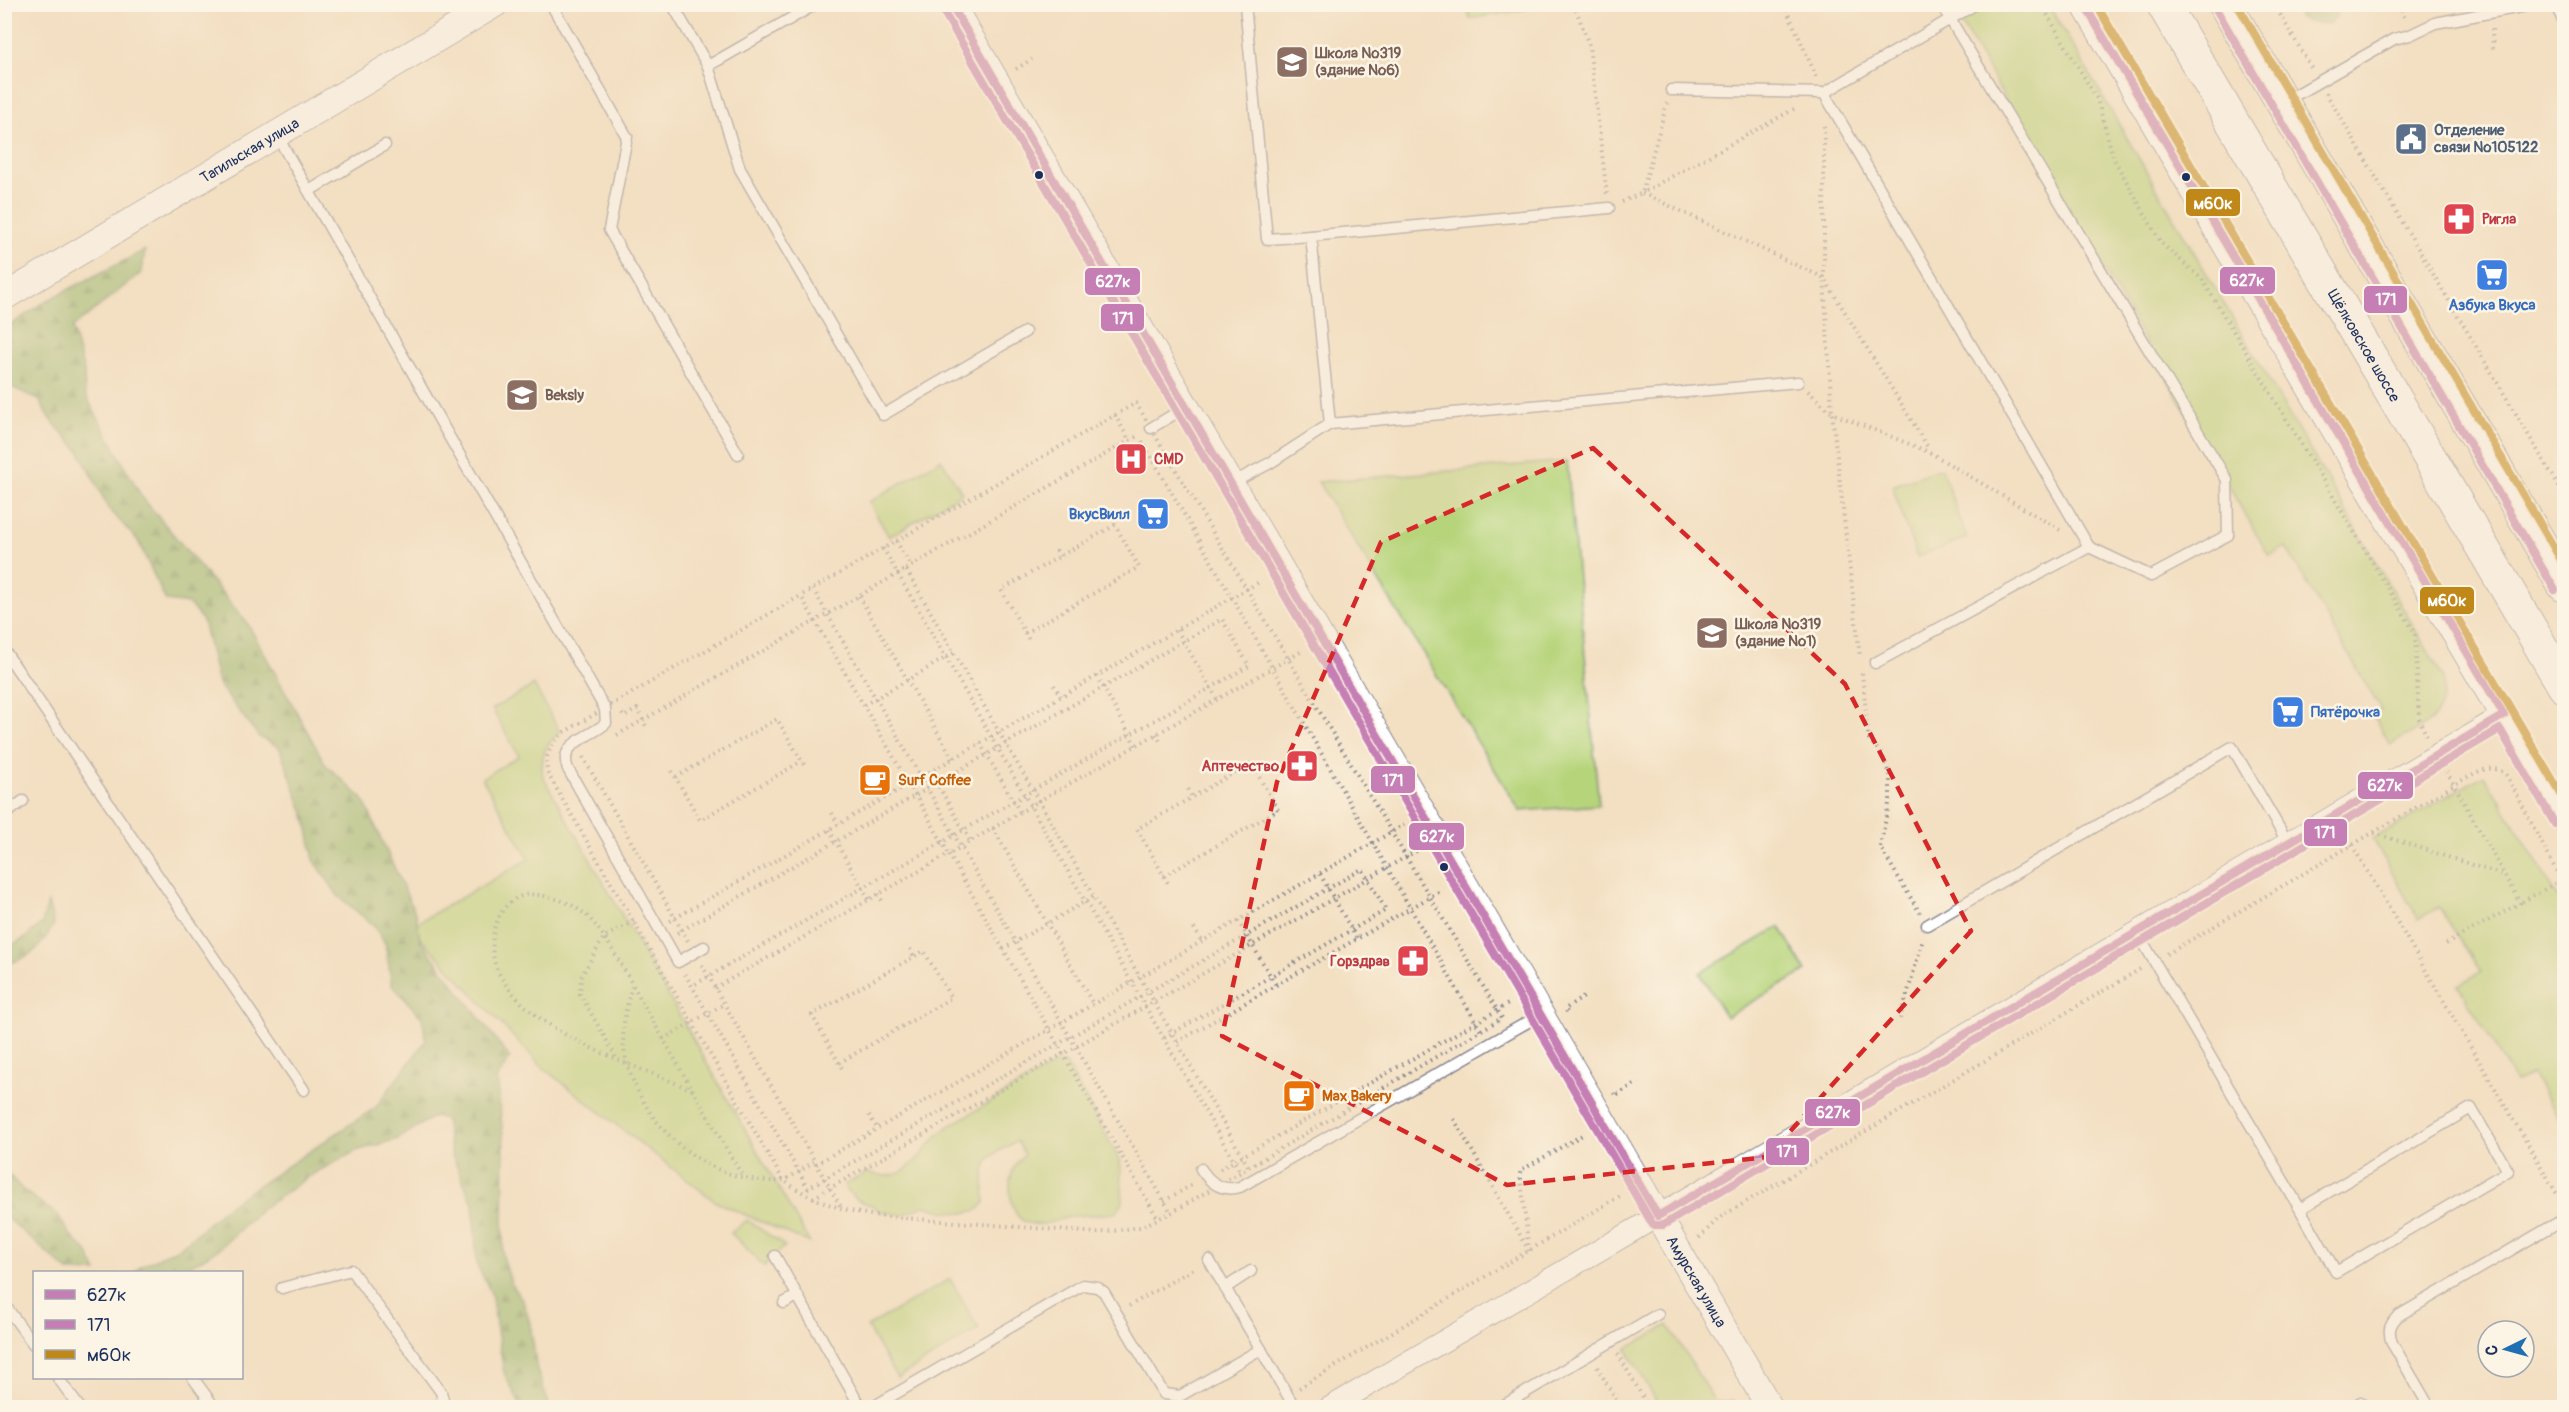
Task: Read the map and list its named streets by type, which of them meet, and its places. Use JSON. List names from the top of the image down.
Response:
{
  "streets": {
    "main road": ["Щёлковское шоссе"],
    "street": ["Тагильская улица", "Амурская улица"]
  },
  "places": {
    "school or university": ["Школа №319 (здание №6)", "Beksly", "Школа №319 (здание №1)"],
    "public building": ["Отделение связи №105122"],
    "pharmacy": ["Ригла", "Аптечество", "Горздрав"],
    "supermarket": ["Азбука Вкуса", "ВкусВилл", "Пятёрочка"],
    "hospital": ["CMD"],
    "cafe": ["Surf Coffee", "Max Bakery"]
  },
  "lines": ["transit line 627к", "transit line м60к", "transit line 171"],
  "legend": ["627к", "171", "м60к"],
  "north": "left"
}
